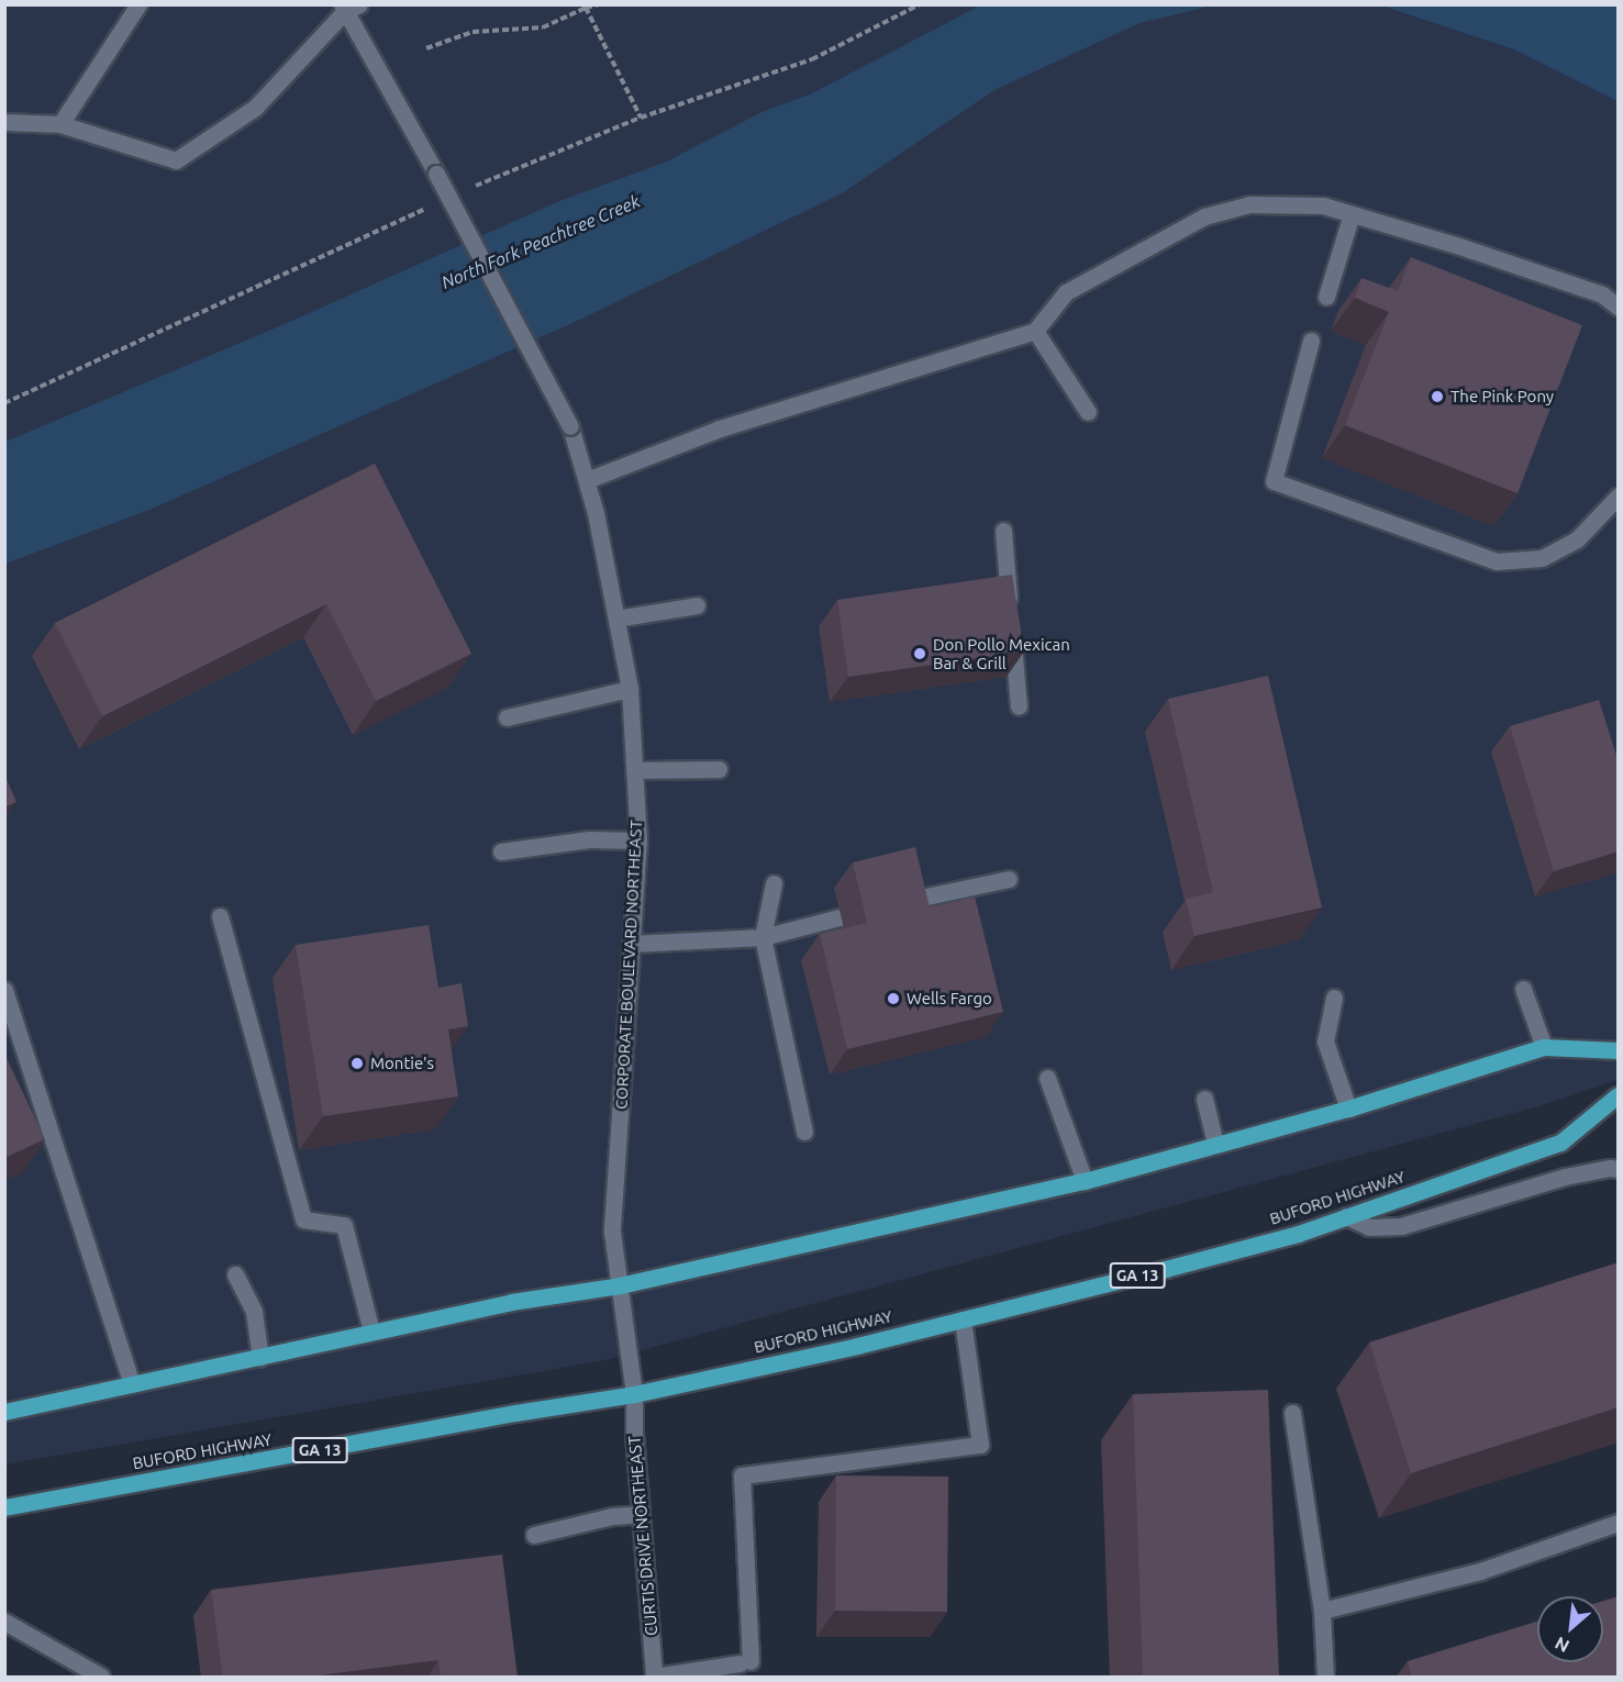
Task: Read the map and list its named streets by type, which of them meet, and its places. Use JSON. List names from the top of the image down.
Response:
{
  "streets": {
    "main road": ["BUFORD HIGHWAY", "GA 13"],
    "street": ["CORPORATE BOULEVARD NORTHEAST", "CURTIS DRIVE NORTHEAST"]
  },
  "crossings": [
    ["CORPORATE BOULEVARD NORTHEAST", "BUFORD HIGHWAY"],
    ["CORPORATE BOULEVARD NORTHEAST", "CURTIS DRIVE NORTHEAST"],
    ["BUFORD HIGHWAY", "CURTIS DRIVE NORTHEAST"]
  ],
  "water": ["North Fork Peachtree Creek"],
  "places": [
    "The Pink Pony",
    "Don Pollo Mexican Bar & Grill",
    "Wells Fargo",
    "Montie's"
  ],
  "north": "bottom left"
}
